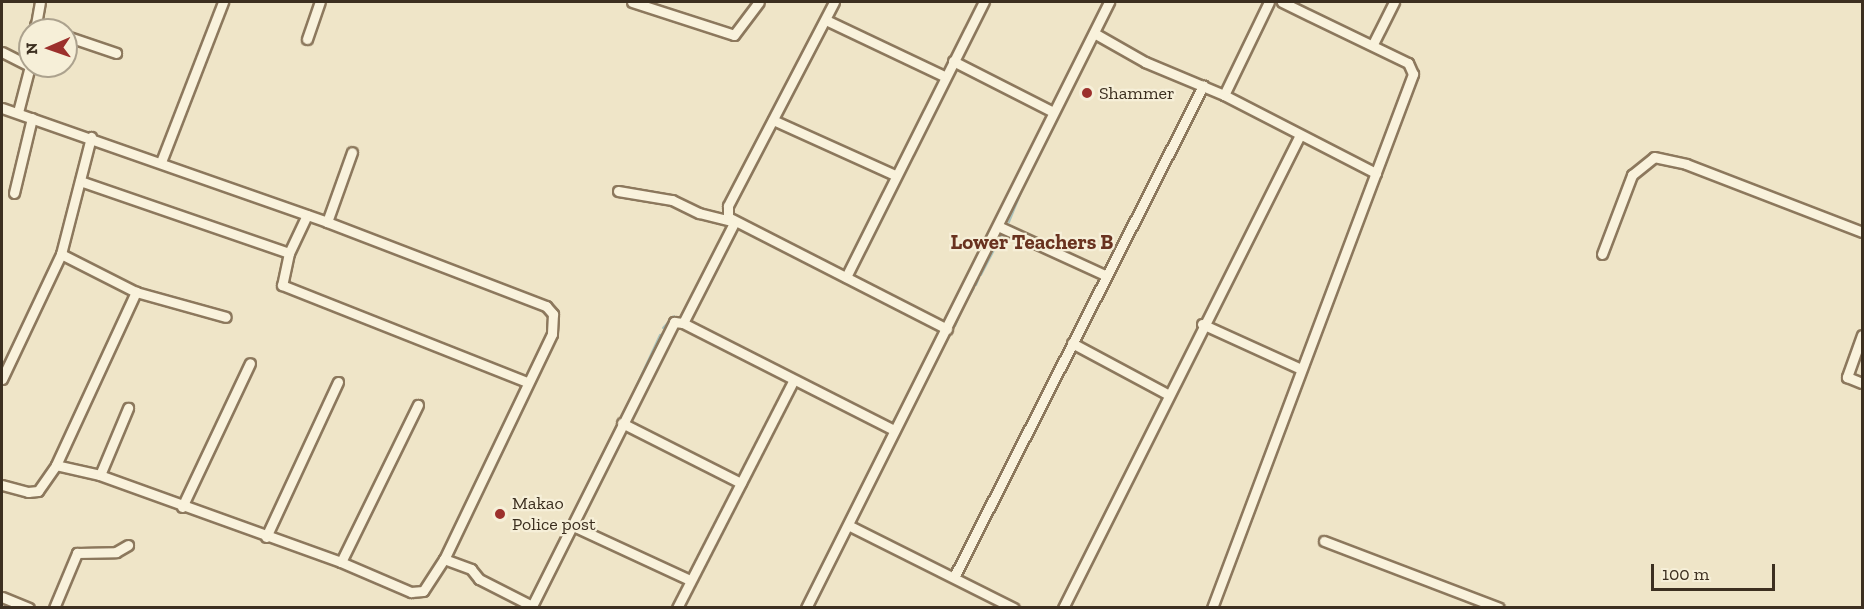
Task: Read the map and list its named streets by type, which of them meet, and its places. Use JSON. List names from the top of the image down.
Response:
{
  "districts": ["Lower Teachers B"],
  "places": ["Shammer", "Makao Police post"],
  "scale_bar": "100 m",
  "north": "left"
}
